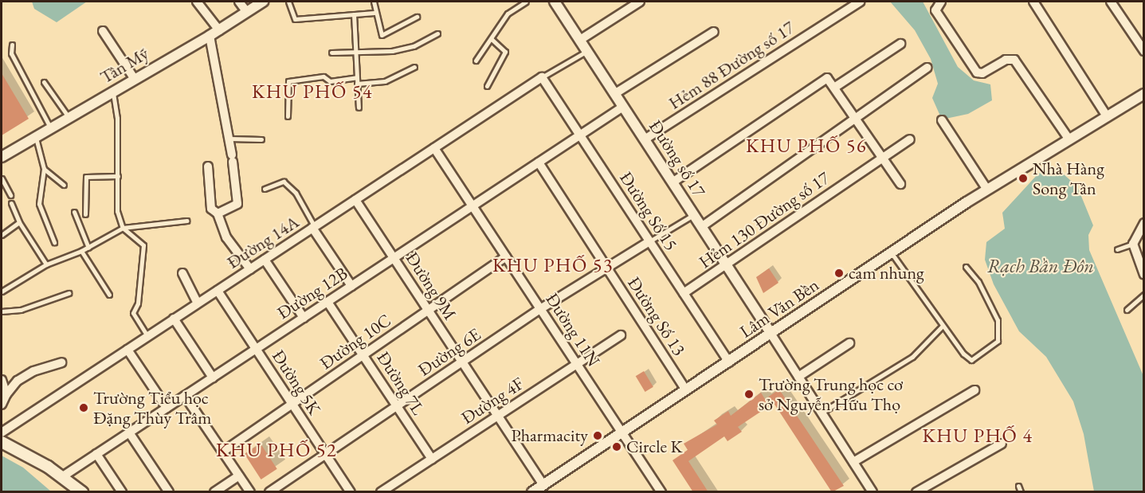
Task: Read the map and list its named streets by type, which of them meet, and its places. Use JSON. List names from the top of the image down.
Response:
{
  "streets": {
    "street": [
      "Tân Mỹ",
      "Hẻm 88 Đường số 17",
      "Đường số 17",
      "Đường Số 15",
      "Hẻm 130 Đường số 17",
      "Đường 14A",
      "Đường 9M",
      "Đường 12B",
      "Lâm Văn Bền",
      "Đường Số 13",
      "Đường 11N",
      "Đường 10C",
      "Đường 6E",
      "Đường 5K",
      "Đường 7L",
      "Đường 4F"
    ]
  },
  "crossings": [
    ["Hẻm 88 Đường số 17", "Đường số 17"],
    ["Đường số 17", "Hẻm 130 Đường số 17"],
    ["Đường số 17", "Đường 12B"],
    ["Đường số 17", "Lâm Văn Bền"],
    ["Đường Số 15", "Hẻm 130 Đường số 17"],
    ["Đường Số 15", "Đường 14A"],
    ["Đường Số 15", "Đường 12B"],
    ["Đường Số 15", "Lâm Văn Bền"],
    ["Đường Số 15", "Đường 6E"],
    ["Đường 14A", "Đường 9M"],
    ["Đường 14A", "Đường 11N"],
    ["Đường 14A", "Đường 5K"],
    ["Đường 9M", "Đường 12B"],
    ["Đường 9M", "Lâm Văn Bền"],
    ["Đường 9M", "Đường 10C"],
    ["Đường 9M", "Đường 6E"],
    ["Đường 9M", "Đường 4F"],
    ["Đường 12B", "Đường Số 13"],
    ["Đường 12B", "Đường 11N"],
    ["Đường 12B", "Đường 5K"],
    ["Đường 12B", "Đường 7L"],
    ["Lâm Văn Bền", "Đường Số 13"],
    ["Lâm Văn Bền", "Đường 11N"],
    ["Đường Số 13", "Đường 6E"],
    ["Đường 11N", "Đường 10C"],
    ["Đường 11N", "Đường 6E"],
    ["Đường 11N", "Đường 4F"],
    ["Đường 10C", "Đường 5K"],
    ["Đường 10C", "Đường 7L"],
    ["Đường 6E", "Đường 5K"],
    ["Đường 6E", "Đường 7L"],
    ["Đường 7L", "Đường 4F"]
  ],
  "districts": [
    "KHU PHỐ 54",
    "KHU PHỐ 56",
    "KHU PHỐ 53",
    "KHU PHỐ 4",
    "KHU PHỐ 52"
  ],
  "water": ["Rạch Bần Đôn"],
  "places": [
    "Nhà Hàng Song Tân",
    "cam nhung",
    "Trường Trung học cơ sở Nguyễn Hữu Thọ",
    "Trường Tiểu học Đặng Thùy Trâm",
    "Pharmacity",
    "Circle K"
  ]
}
